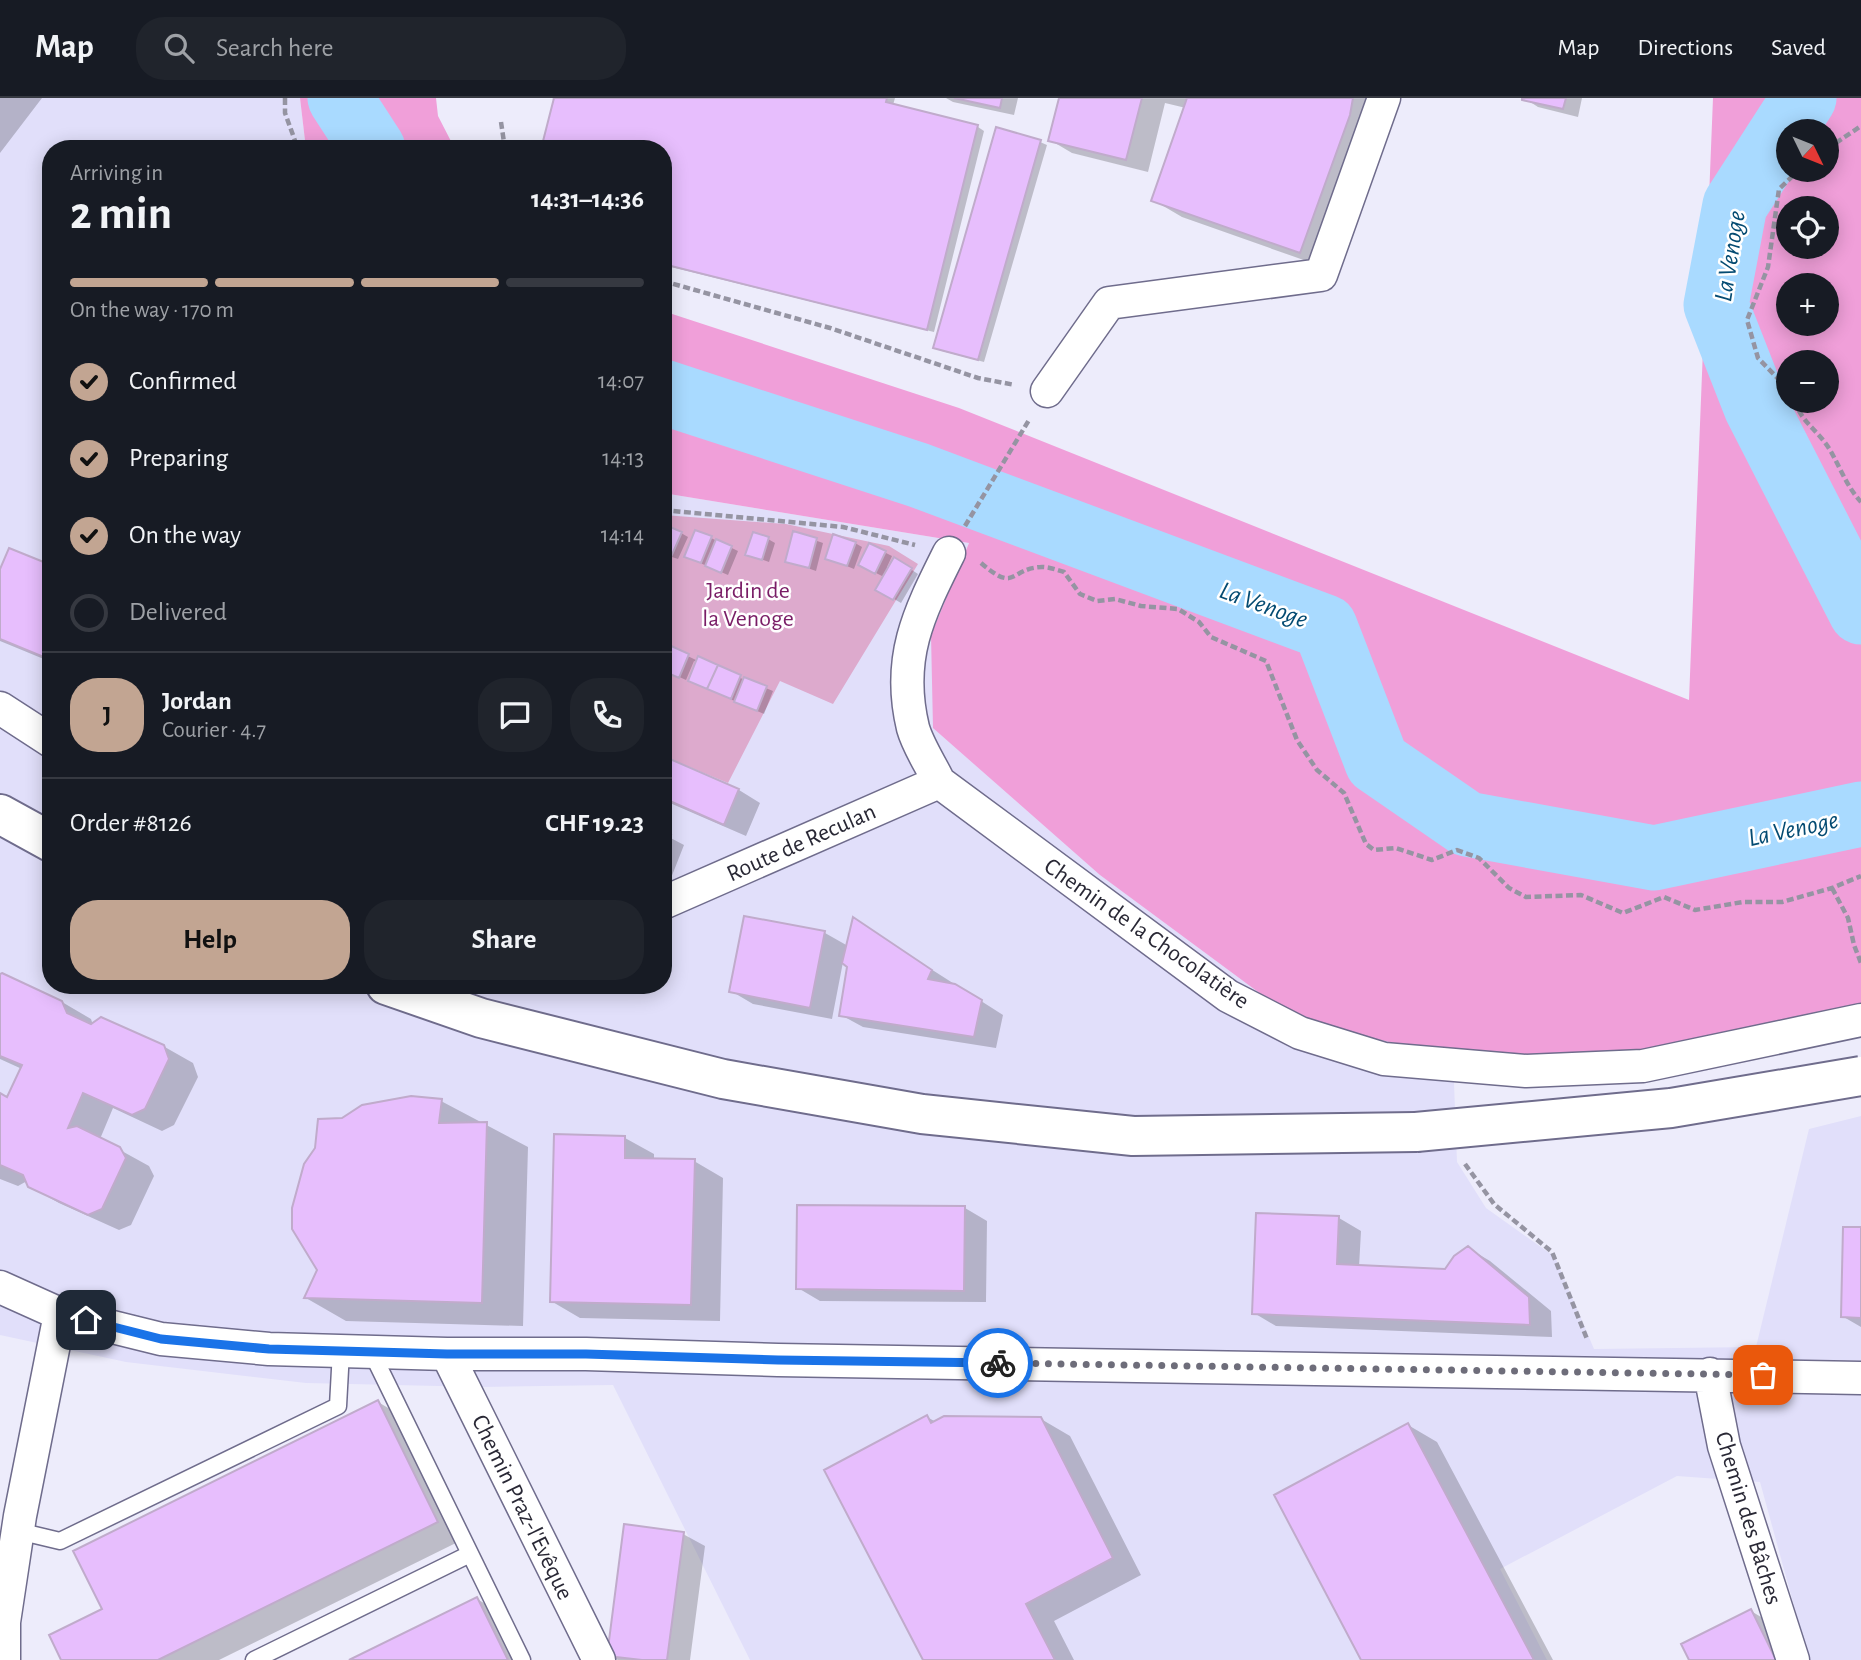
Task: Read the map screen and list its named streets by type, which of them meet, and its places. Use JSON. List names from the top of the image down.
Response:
{
  "streets": {
    "street": [
      "Route de Reculan",
      "Chemin de la Chocolatière",
      "Chemin Praz-l'Evêque",
      "Chemin des Bâches"
    ]
  },
  "crossings": [
    ["Route de Reculan", "Chemin de la Chocolatière"]
  ],
  "water": ["La Venoge"],
  "parks": ["Jardin de la Venoge"],
  "north": "bottom right",
  "page": {
    "header": "Map",
    "search": "Search here",
    "nav": ["Map", "Directions", "Saved"],
    "map_buttons": ["+", "−"],
    "heading": ["2 min", "Arriving in", "14:31–14:36"],
    "panel": [
      "Jordan",
      "Courier · 4.7",
      "Order #8126",
      "CHF 19.23"
    ],
    "bar": "On the way · 170 m",
    "list": [
      ["Confirmed", "14:07"],
      ["Preparing", "14:13"],
      ["On the way", "14:14"],
      "Delivered"
    ],
    "round": "J",
    "buttons": ["Help", "Share"]
  }
}
